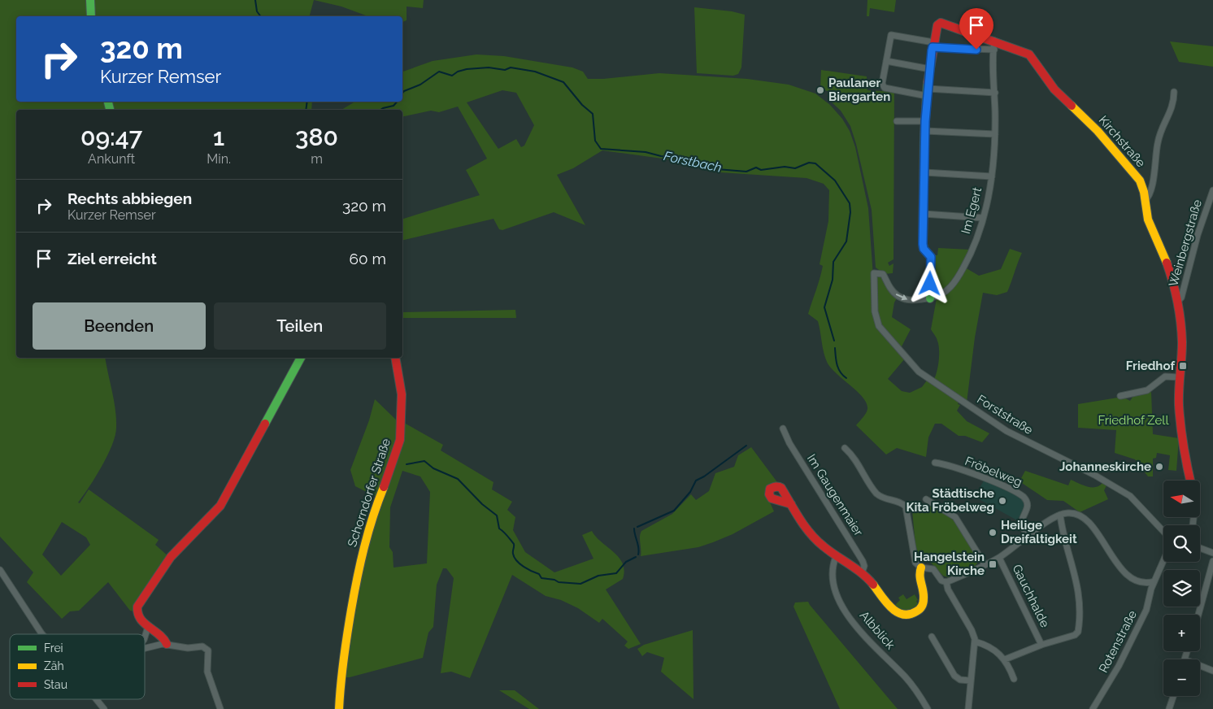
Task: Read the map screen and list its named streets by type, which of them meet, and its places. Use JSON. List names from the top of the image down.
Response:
{
  "streets": {
    "street": [
      "Kirchstraße",
      "Im Egert",
      "Weinbergstraße",
      "Forststraße",
      "Fröbelweg",
      "Schorndorfer Straße",
      "Im Gaugenmaier",
      "Gauchhalde",
      "Albblick",
      "Rotenstraße"
    ]
  },
  "crossings": [
    ["Kirchstraße", "Im Egert"],
    ["Kirchstraße", "Weinbergstraße"],
    ["Im Egert", "Forststraße"]
  ],
  "water": ["Forstbach"],
  "parks": ["Friedhof Zell"],
  "places": {
    "other": [
      "Paulaner Biergarten",
      "Johanneskirche",
      "Städtische Kita Fröbelweg",
      "Heilige Dreifaltigkeit"
    ],
    "transit": ["Friedhof", "Hangelstein Kirche"]
  },
  "legend": ["Frei", "Zäh", "Stau"],
  "north": "left",
  "page": {
    "turn": ["320 m", "Kurzer Remser"],
    "eta": [
      "09:47",
      "Ankunft",
      "1",
      "Min.",
      "380",
      "m"
    ],
    "list": [
      {
        "name": "Rechts abbiegen",
        "note": "Kurzer Remser",
        "value": "320 m"
      },
      {
        "name": "Ziel erreicht",
        "value": "60 m"
      }
    ],
    "buttons": ["Beenden", "Teilen"],
    "map_buttons": ["+", "−"]
  }
}
